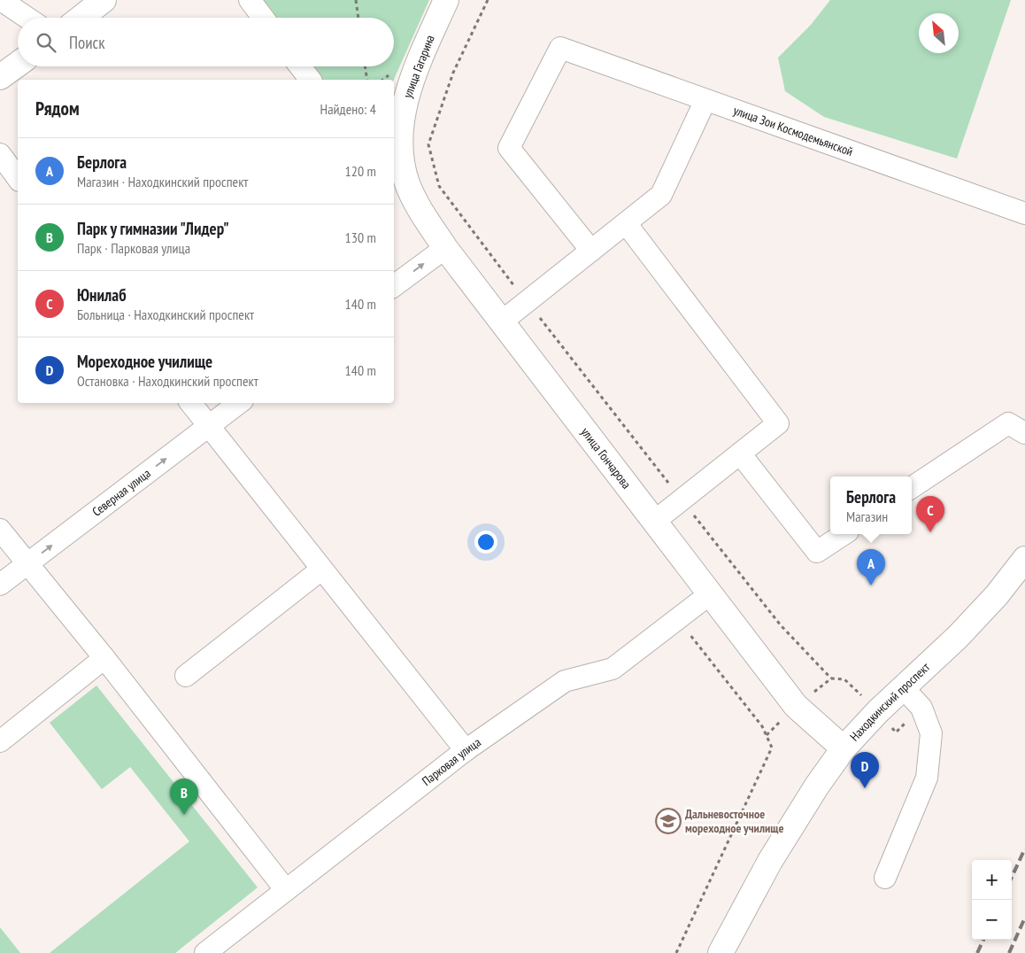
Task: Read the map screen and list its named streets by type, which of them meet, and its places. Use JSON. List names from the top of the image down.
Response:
{
  "streets": {
    "main road": ["улица Гагарина", "улица Гончарова", "Находкинский проспект"],
    "street": ["улица Зои Космодемьянской", "Северная улица", "Парковая улица"]
  },
  "crossings": [
    ["улица Гагарина", "улица Гончарова"],
    ["улица Гончарова", "Находкинский проспект"],
    ["улица Гончарова", "Парковая улица"]
  ],
  "places": {
    "school or university": ["Дальневосточное мореходное училище"]
  },
  "north": "top left",
  "page": {
    "search": "Поиск",
    "heading": ["Рядом", "Найдено: 4"],
    "list": [
      {
        "mark": "A",
        "name": "Берлога",
        "note": "Магазин · Находкинский проспект",
        "value": "120 m"
      },
      {
        "mark": "B",
        "name": "Парк у гимназии \"Лидер\"",
        "note": "Парк · Парковая улица",
        "value": "130 m"
      },
      {
        "mark": "C",
        "name": "Юнилаб",
        "note": "Больница · Находкинский проспект",
        "value": "140 m"
      },
      {
        "mark": "D",
        "name": "Мореходное училище",
        "note": "Остановка · Находкинский проспект",
        "value": "140 m"
      }
    ],
    "popup": ["Берлога", "Магазин"],
    "pins": [
      "C",
      "A",
      "D",
      "B"
    ],
    "map_buttons": ["+", "−"]
  }
}
